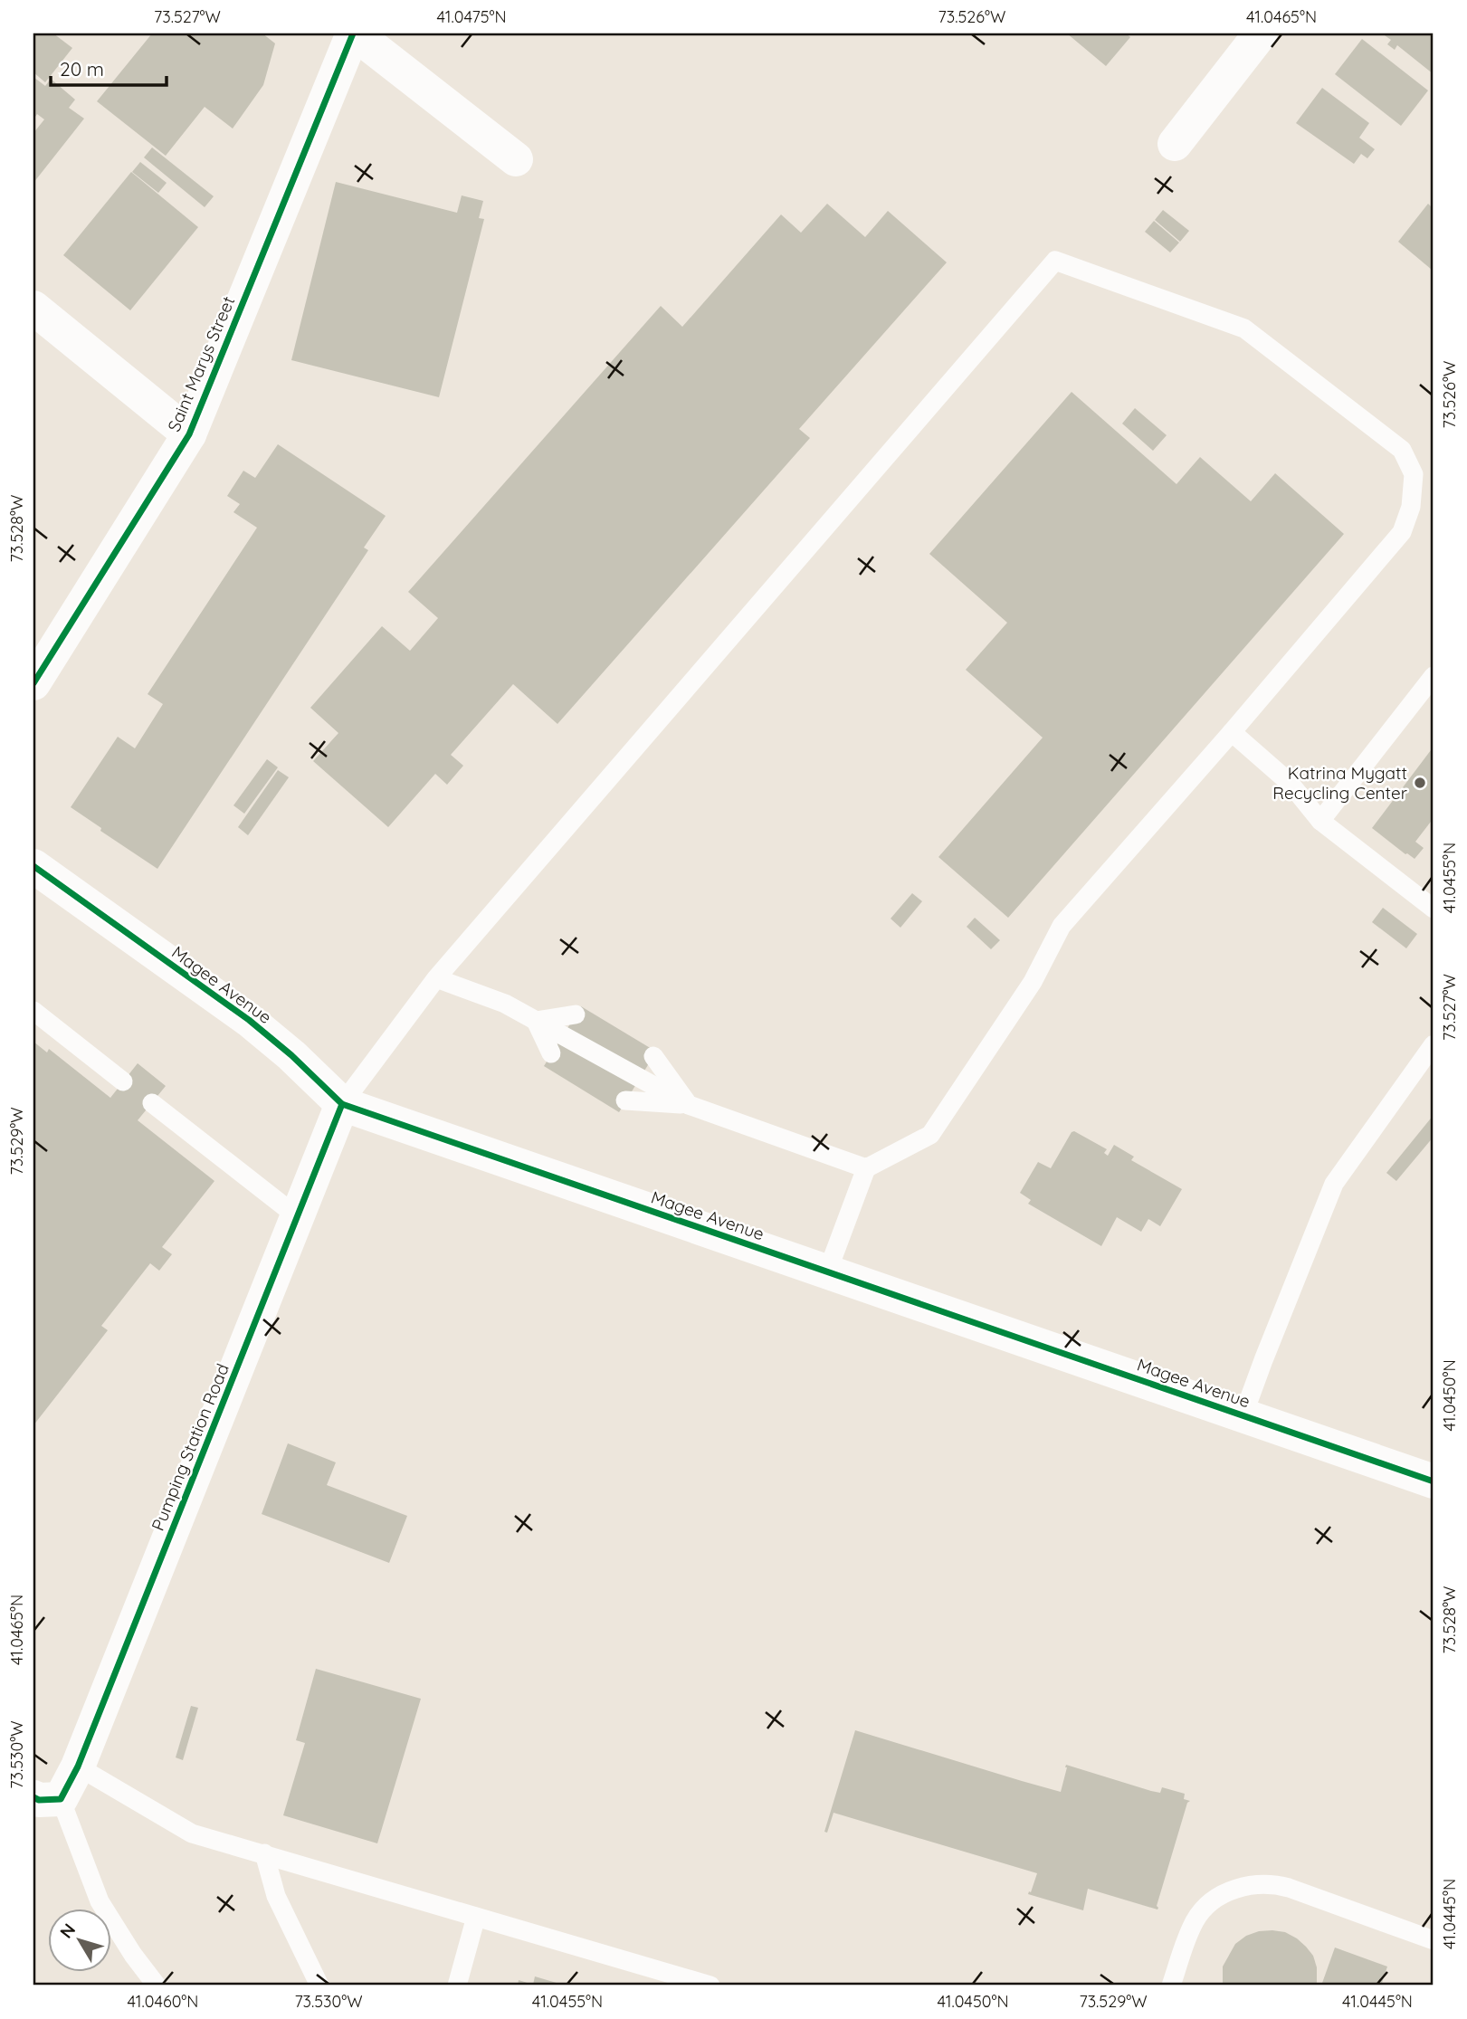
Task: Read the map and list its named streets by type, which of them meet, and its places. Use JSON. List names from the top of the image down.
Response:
{
  "streets": {
    "street": ["Saint Marys Street", "Magee Avenue", "Pumping Station Road"]
  },
  "crossings": [
    ["Magee Avenue", "Pumping Station Road"]
  ],
  "places": ["Katrina Mygatt Recycling Center"],
  "scale_bar": "20 m",
  "north": "top left",
  "coordinates": [
    "73.527°W",
    "41.0475°N",
    "73.526°W",
    "41.0465°N",
    "73.528°W",
    "41.0455°N",
    "73.529°W",
    "41.0450°N",
    "73.530°W",
    "41.0445°N",
    "41.0460°N"
  ]
}
